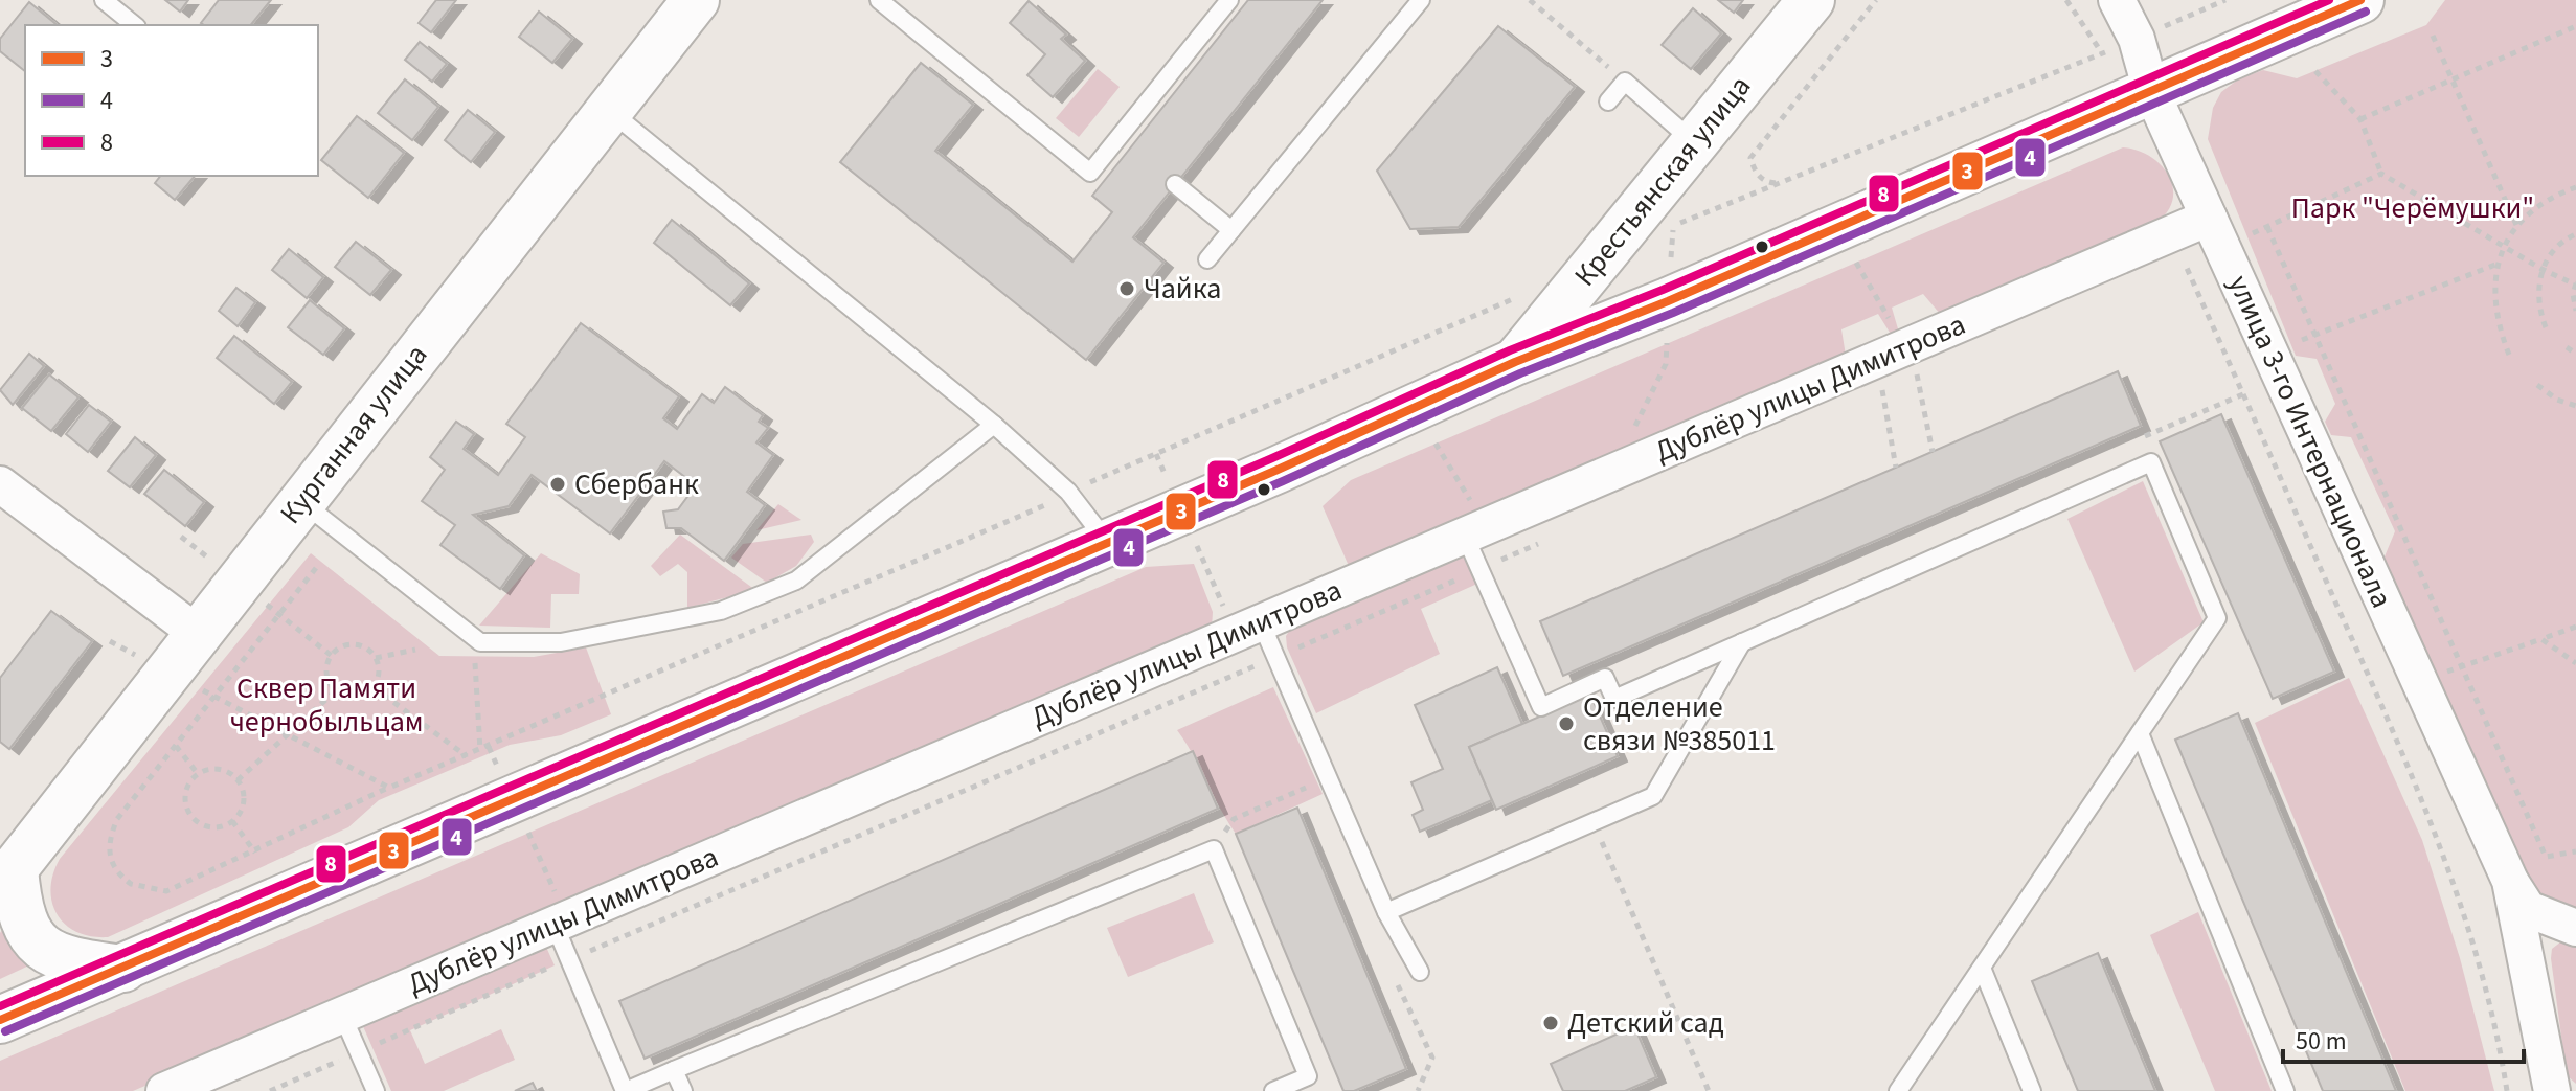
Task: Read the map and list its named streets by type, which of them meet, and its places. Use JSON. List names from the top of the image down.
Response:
{
  "streets": {
    "main road": ["Крестьянская улица", "Курганная улица"],
    "street": ["Дублёр улицы Димитрова", "улица 3-го Интернационала"]
  },
  "crossings": [
    ["Дублёр улицы Димитрова", "улица 3-го Интернационала"]
  ],
  "parks": ["Парк \"Черёмушки\"", "Сквер Памяти чернобыльцам"],
  "places": [
    "Чайка",
    "Сбербанк",
    "Отделение связи №385011",
    "Детский сад"
  ],
  "lines": ["transit line 3", "transit line 8", "transit line 4"],
  "legend": ["3", "4", "8"],
  "scale_bar": "50 m"
}
